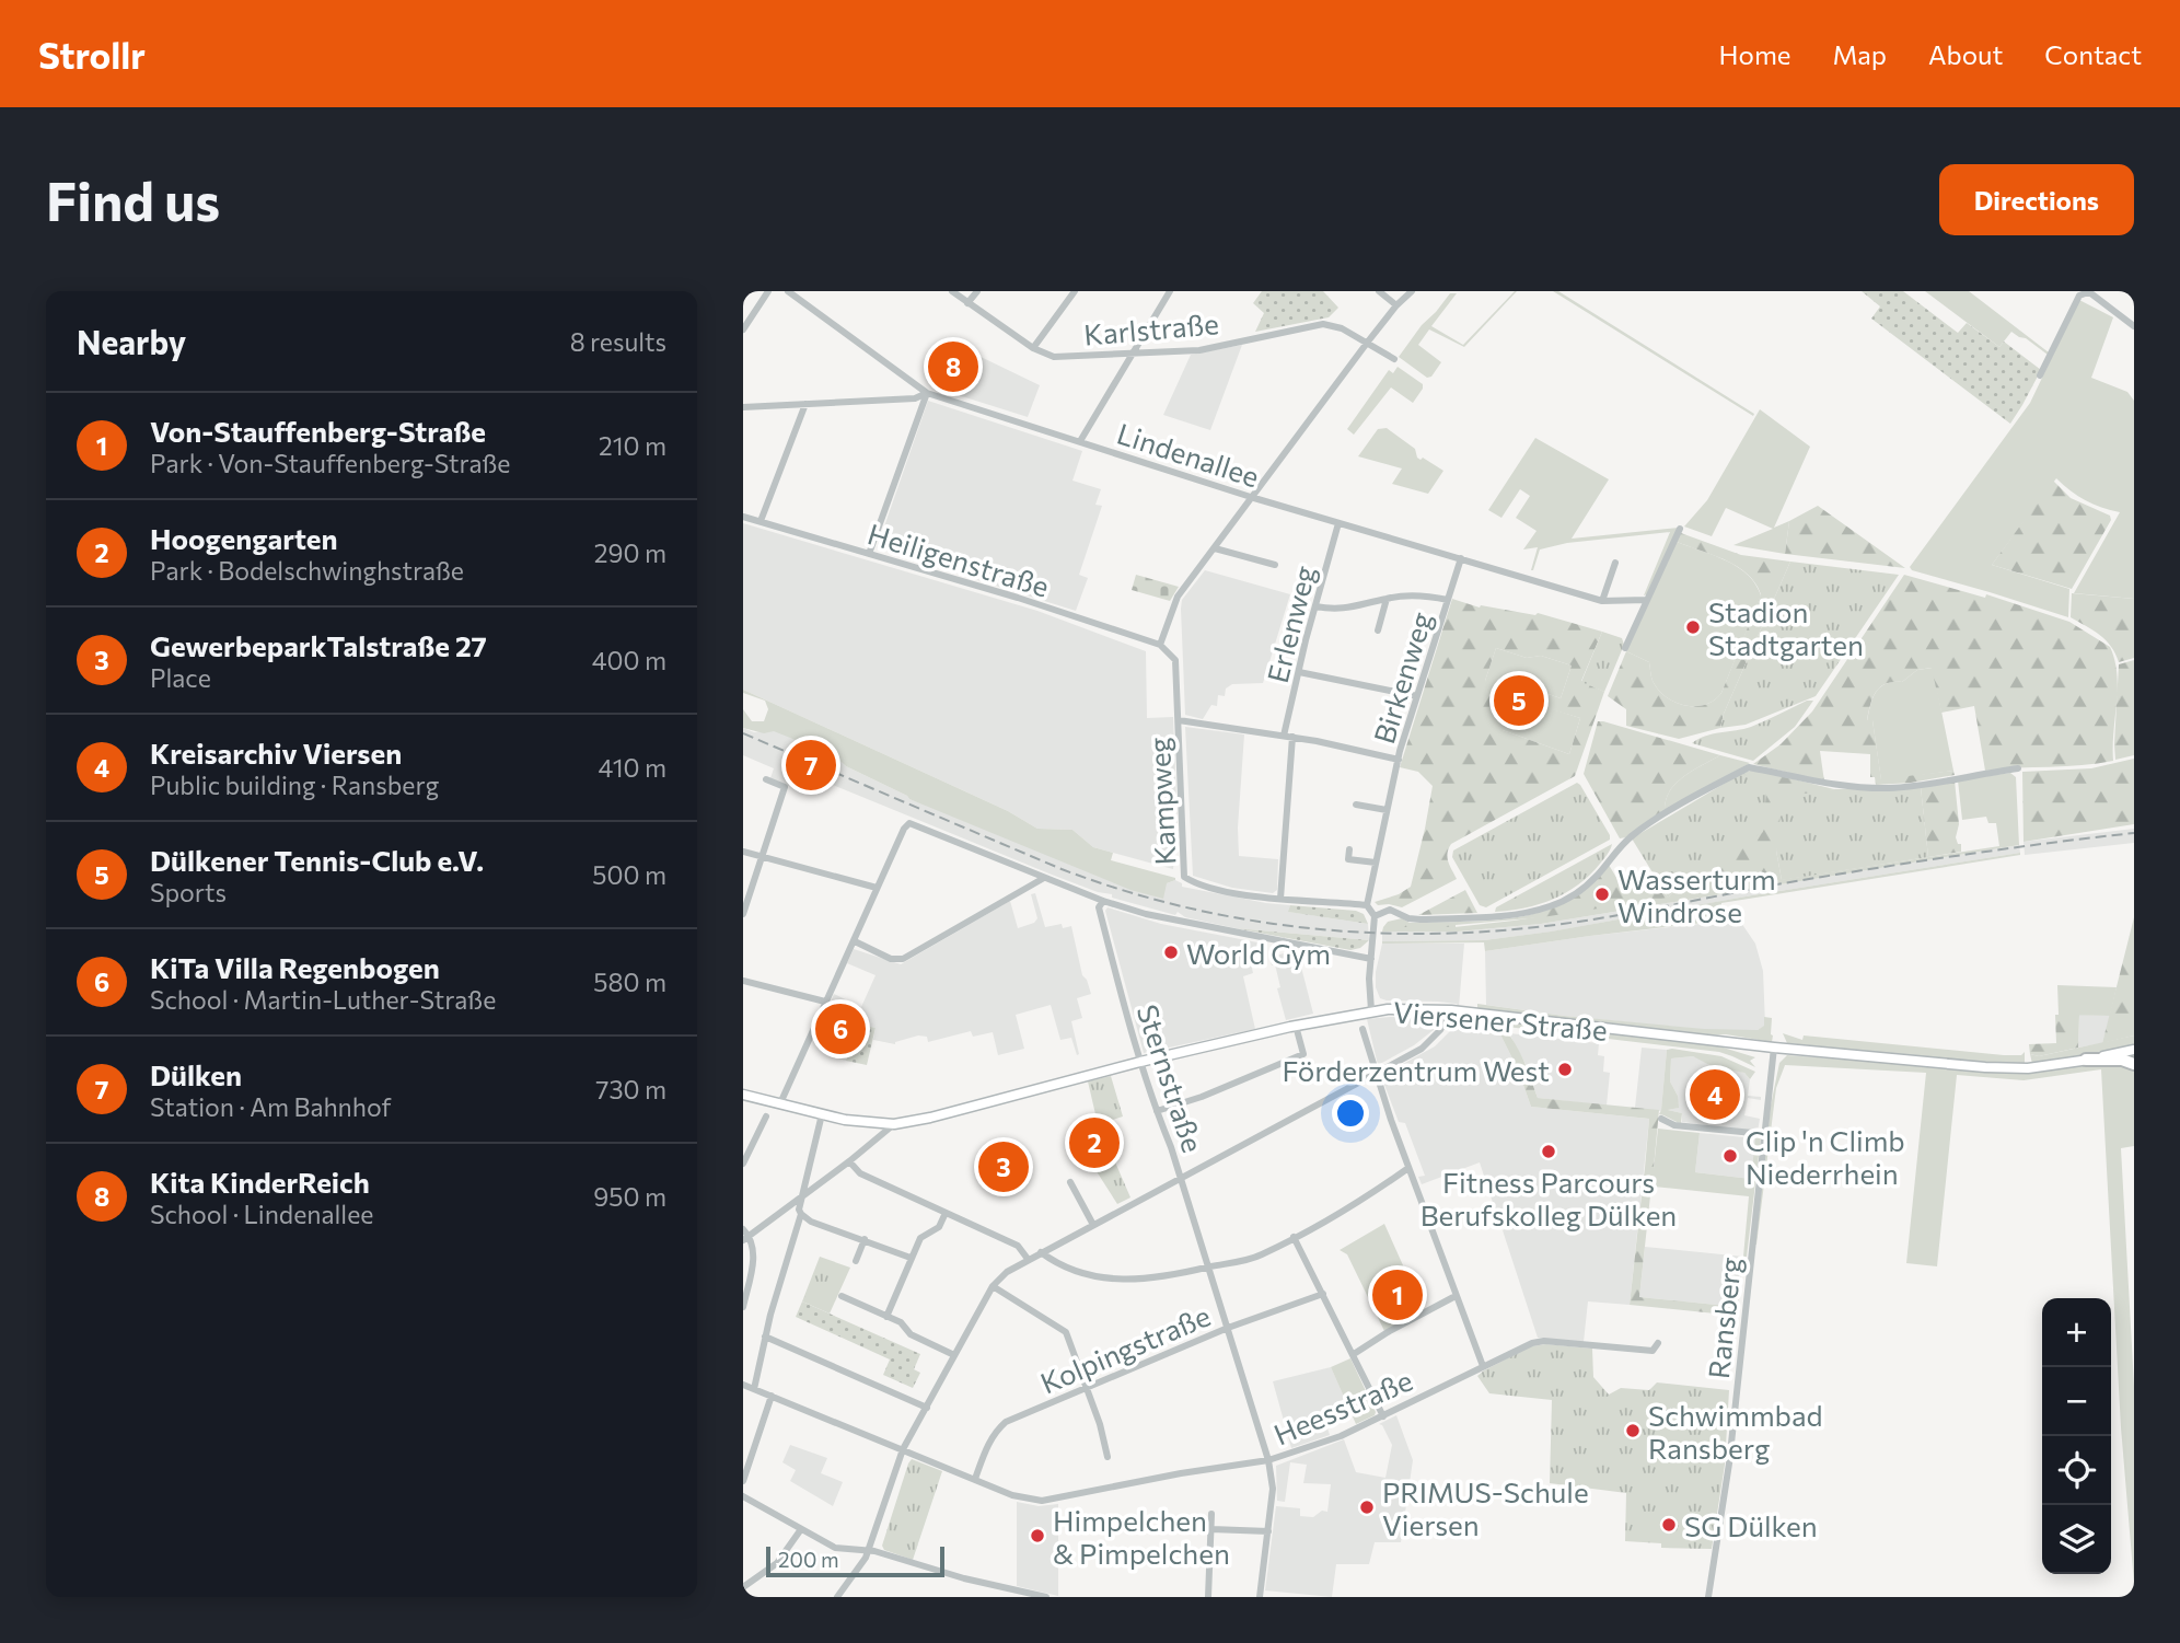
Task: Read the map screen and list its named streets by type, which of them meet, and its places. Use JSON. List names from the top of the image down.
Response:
{
  "streets": {
    "main road": ["Viersener Straße"],
    "street": [
      "Karlstraße",
      "Lindenallee",
      "Heiligenstraße",
      "Erlenweg",
      "Birkenweg",
      "Kampweg",
      "Sternstraße",
      "Ransberg",
      "Kolpingstraße",
      "Heesstraße"
    ]
  },
  "crossings": [
    ["Lindenallee", "Erlenweg"],
    ["Lindenallee", "Birkenweg"],
    ["Heiligenstraße", "Kampweg"],
    ["Erlenweg", "Kampweg"],
    ["Birkenweg", "Kampweg"],
    ["Viersener Straße", "Sternstraße"],
    ["Viersener Straße", "Ransberg"],
    ["Sternstraße", "Kolpingstraße"],
    ["Sternstraße", "Heesstraße"],
    ["Kolpingstraße", "Heesstraße"]
  ],
  "places": [
    "Stadion Stadtgarten",
    "Wasserturm Windrose",
    "World Gym",
    "Förderzentrum West",
    "Fitness Parcours Berufskolleg Dülken",
    "Clip 'n Climb Niederrhein",
    "Schwimmbad Ransberg",
    "PRIMUS-Schule Viersen",
    "SG Dülken",
    "Himpelchen & Pimpelchen"
  ],
  "scale_bar": "200 m",
  "page": {
    "header": "Strollr",
    "nav": [
      "Home",
      "Map",
      "About",
      "Contact"
    ],
    "buttons": "Directions",
    "title": "Find us",
    "heading": ["Nearby", "8 results"],
    "pins": [
      "8",
      "5",
      "7",
      "6",
      "4",
      "2",
      "3",
      "1"
    ],
    "list": [
      {
        "mark": "1",
        "name": "Von-Stauffenberg-Straße",
        "note": "Park · Von-Stauffenberg-Straße",
        "value": "210 m"
      },
      {
        "mark": "2",
        "name": "Hoogengarten",
        "note": "Park · Bodelschwinghstraße",
        "value": "290 m"
      },
      {
        "mark": "3",
        "name": "GewerbeparkTalstraße 27",
        "note": "Place",
        "value": "400 m"
      },
      {
        "mark": "4",
        "name": "Kreisarchiv Viersen",
        "note": "Public building · Ransberg",
        "value": "410 m"
      },
      {
        "mark": "5",
        "name": "Dülkener Tennis-Club e.V.",
        "note": "Sports",
        "value": "500 m"
      },
      {
        "mark": "6",
        "name": "KiTa Villa Regenbogen",
        "note": "School · Martin-Luther-Straße",
        "value": "580 m"
      },
      {
        "mark": "7",
        "name": "Dülken",
        "note": "Station · Am Bahnhof",
        "value": "730 m"
      },
      {
        "mark": "8",
        "name": "Kita KinderReich",
        "note": "School · Lindenallee",
        "value": "950 m"
      }
    ],
    "map_buttons": ["+", "−"],
    "scale": "200 m"
  }
}
